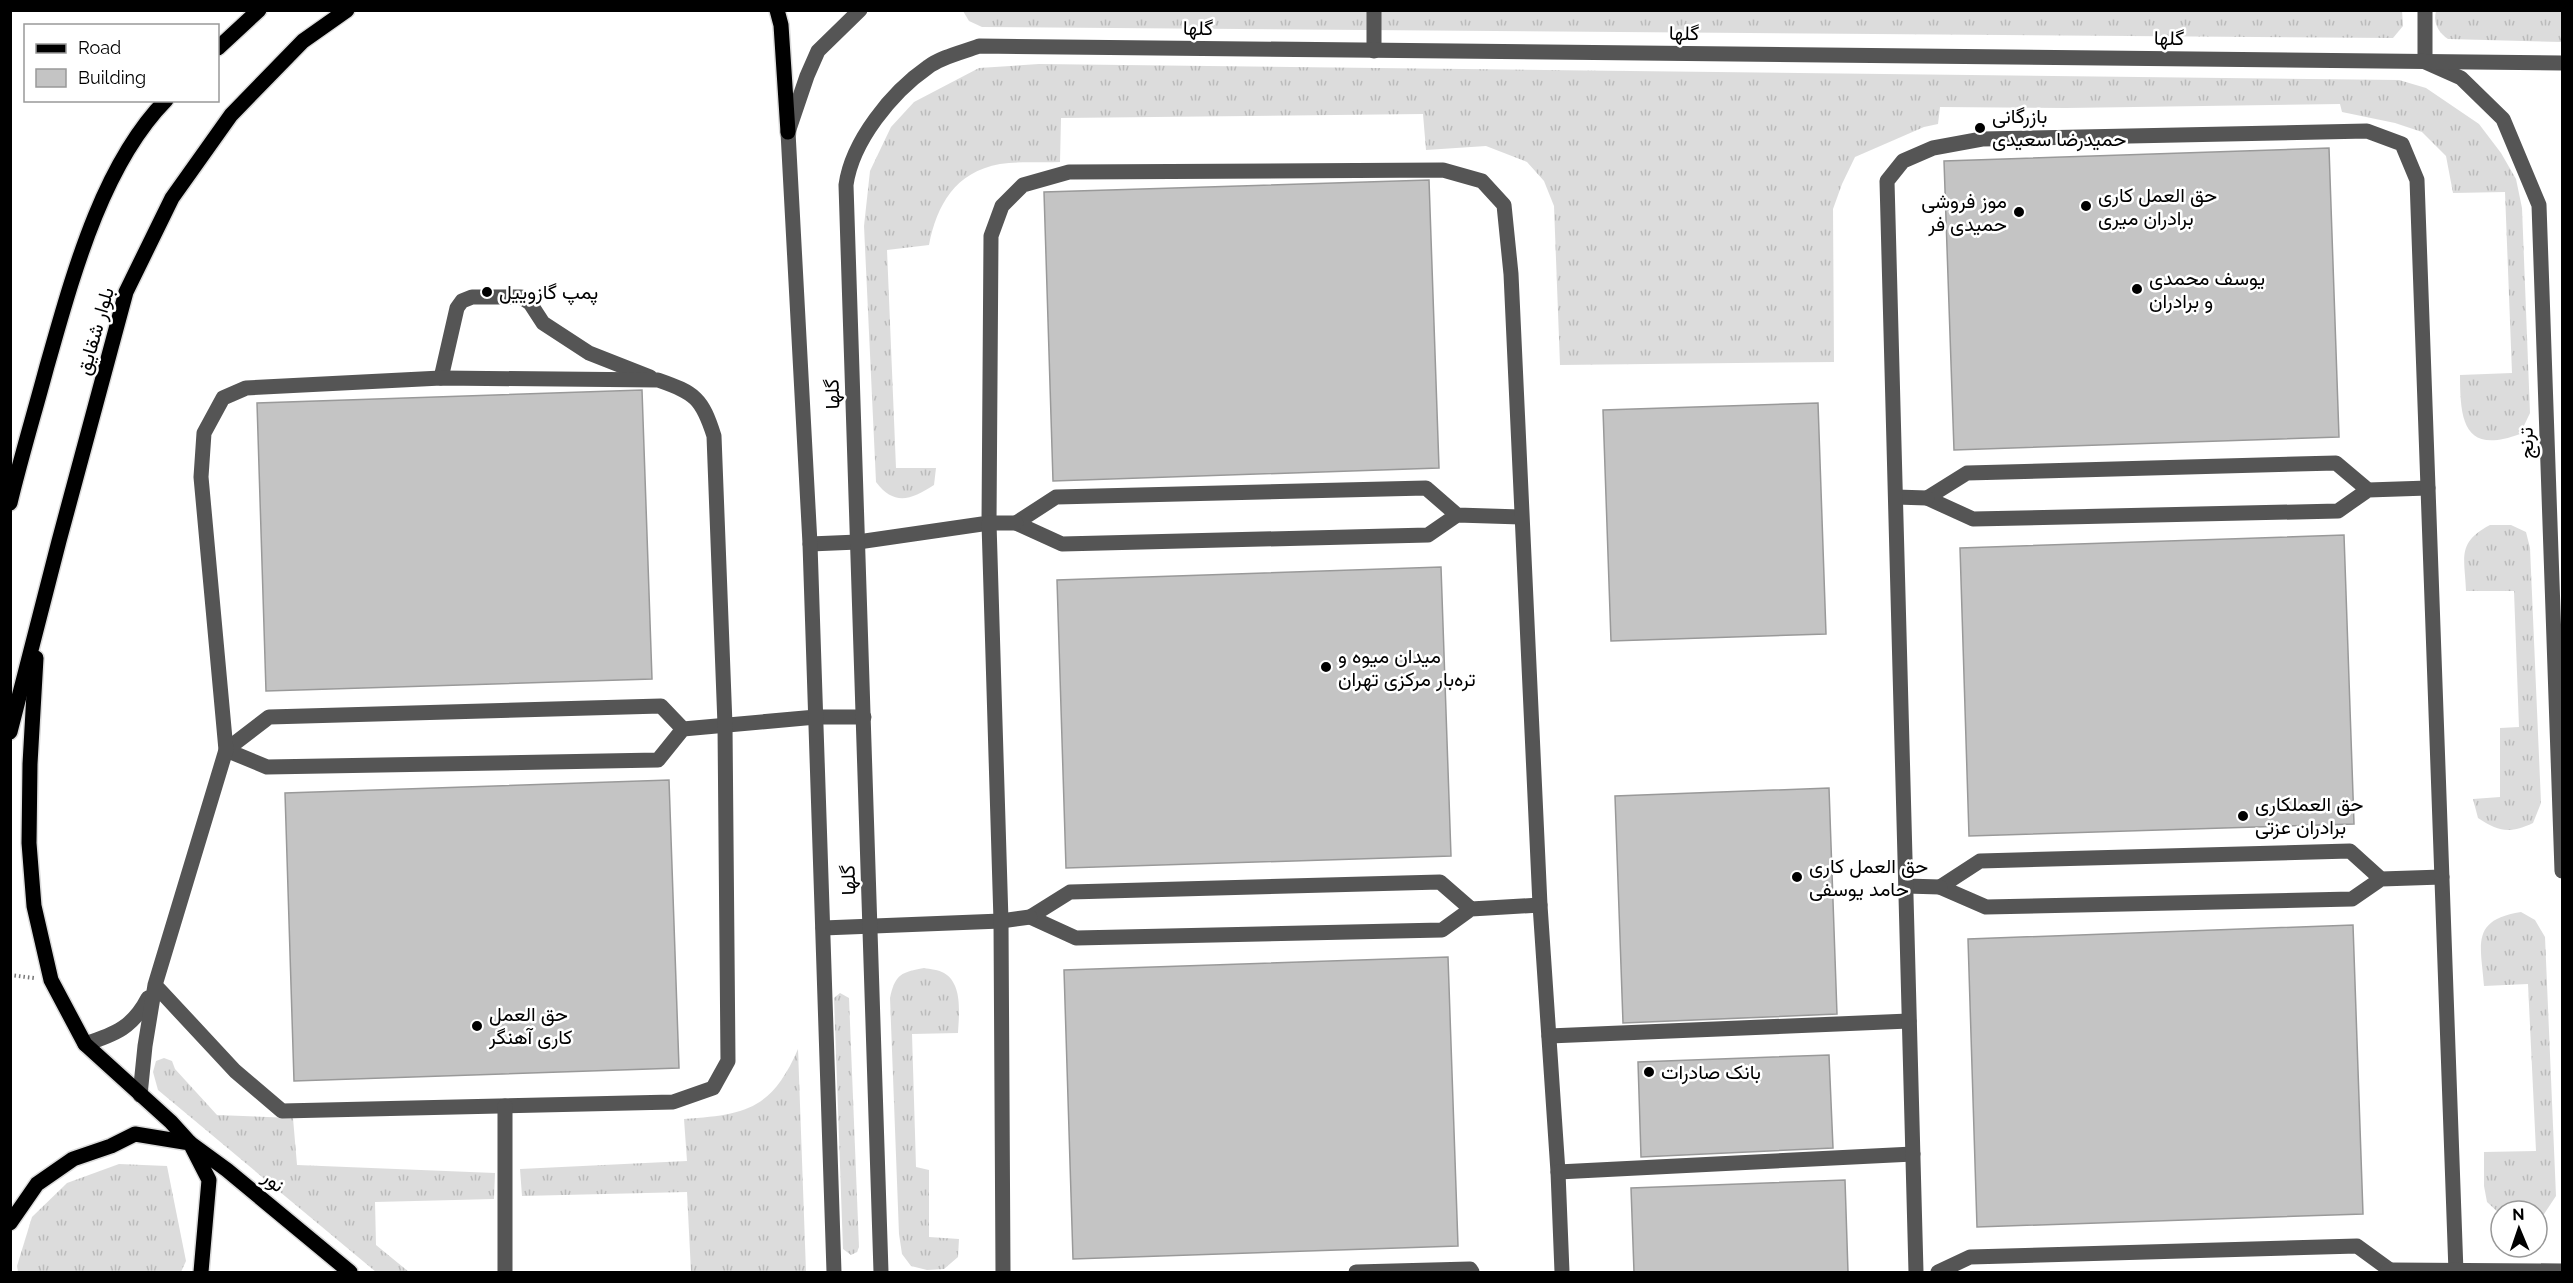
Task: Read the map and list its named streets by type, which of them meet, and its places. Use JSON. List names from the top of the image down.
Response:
{
  "streets": {
    "main road": ["بلوار شقایق", "نور"],
    "street": ["گلها", "ترنج"]
  },
  "crossings": [
    ["گلها", "ترنج"],
    ["بلوار شقایق", "نور"]
  ],
  "places": [
    "بازرگانی حمیدرضا سعیدی",
    "حق العمل کاری برادران میری",
    "موز فروشی حمیدی فر",
    "یوسف محمدی و برادران",
    "پمپ گازوییل",
    "میدان میوه و تره‌بار مرکزی تهران",
    "حق العملکاری برادران عزتی",
    "حق العمل کاری حامد یوسفی",
    "حق العمل کاری آهنگر",
    "بانک صادرات"
  ],
  "legend": ["Road", "Building"],
  "north": "top"
}
